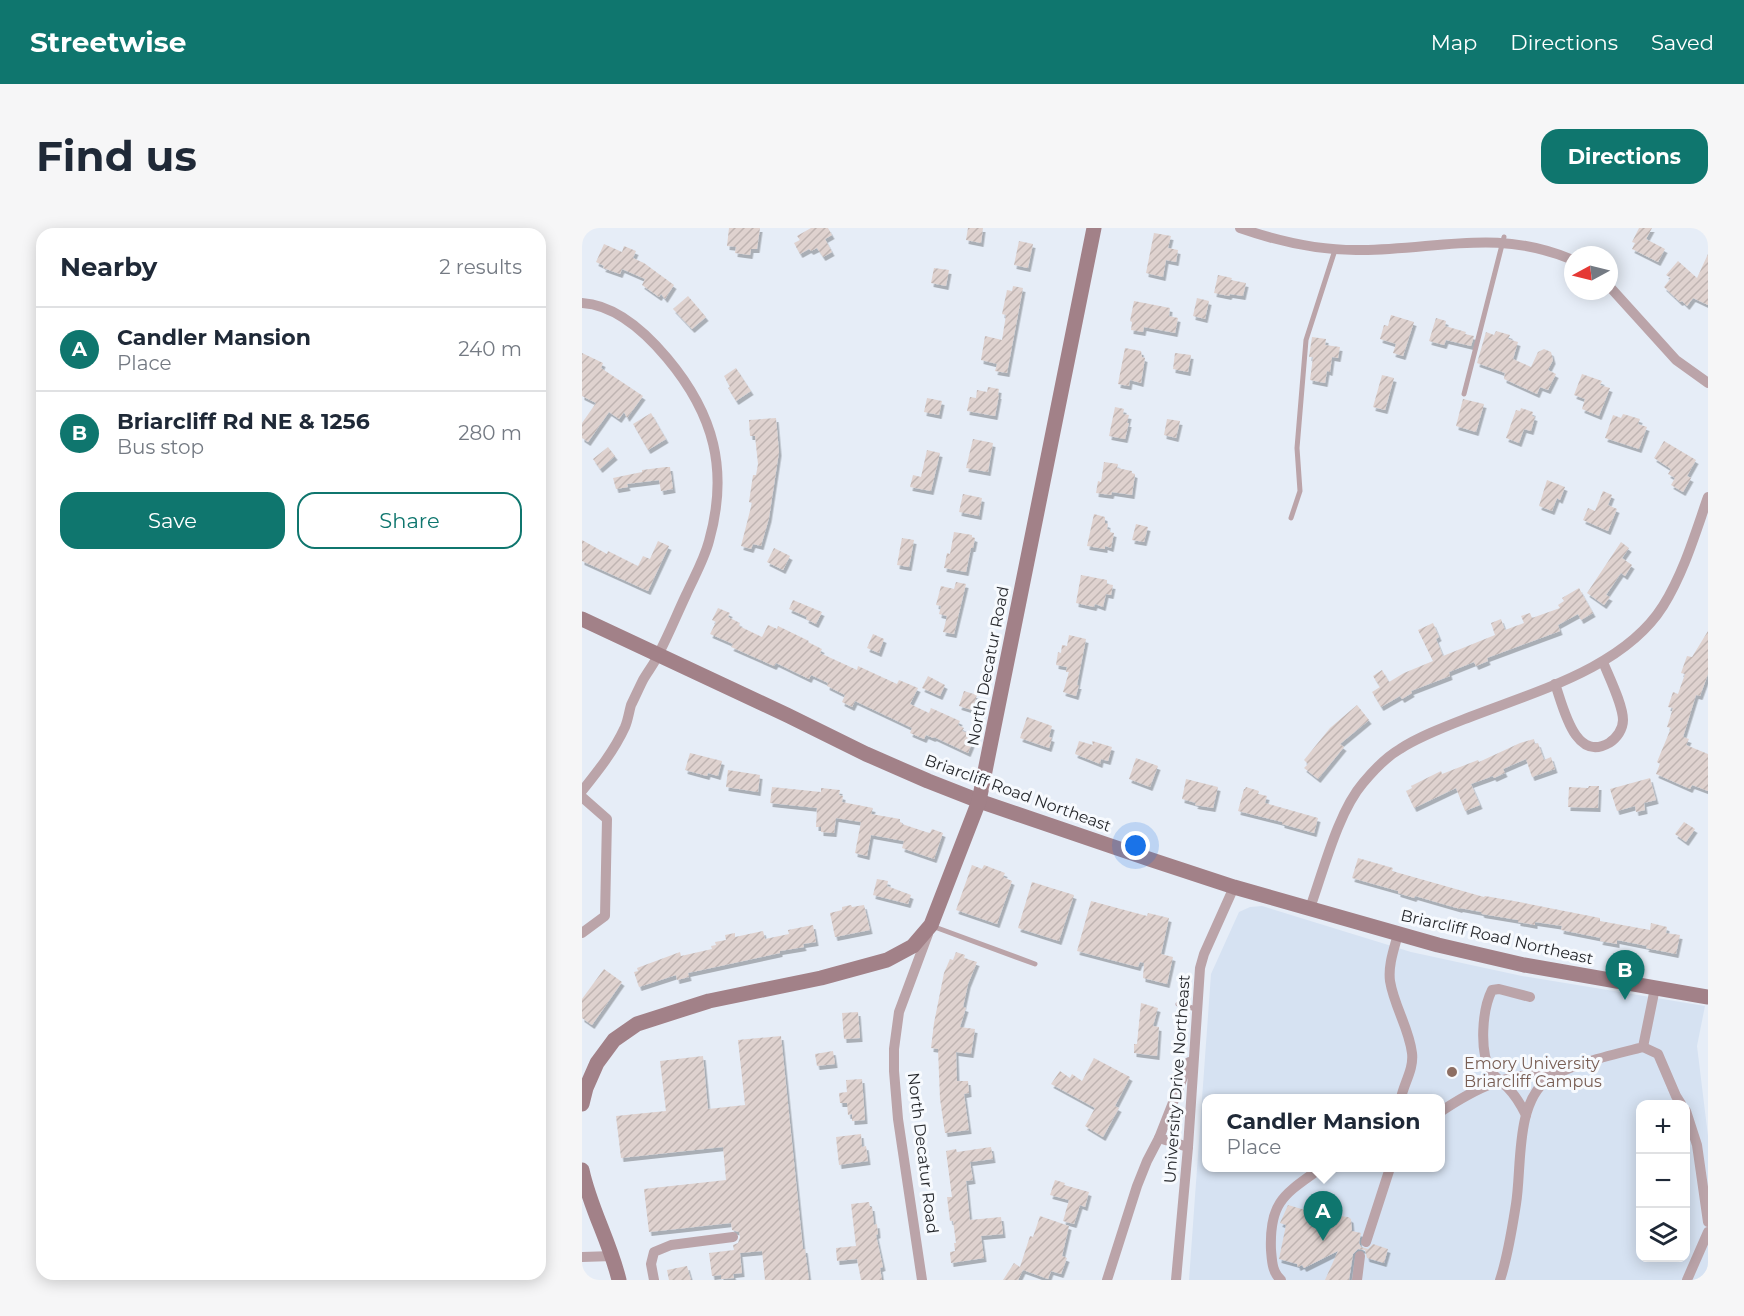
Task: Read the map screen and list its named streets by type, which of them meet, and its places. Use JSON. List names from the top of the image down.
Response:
{
  "streets": {
    "main road": ["North Decatur Road", "Briarcliff Road Northeast"],
    "street": ["University Drive Northeast"]
  },
  "crossings": [
    ["North Decatur Road", "Briarcliff Road Northeast"],
    ["Briarcliff Road Northeast", "University Drive Northeast"]
  ],
  "places": ["Emory University Briarcliff Campus"],
  "north": "left",
  "page": {
    "header": "Streetwise",
    "nav": ["Map", "Directions", "Saved"],
    "buttons": [
      "Directions",
      ["Save", "Share"]
    ],
    "title": "Find us",
    "heading": ["Nearby", "2 results"],
    "list": [
      {
        "mark": "A",
        "name": "Candler Mansion",
        "note": "Place",
        "value": "240 m"
      },
      {
        "mark": "B",
        "name": "Briarcliff Rd NE & 1256",
        "note": "Bus stop",
        "value": "280 m"
      }
    ],
    "pins": ["B", "A"],
    "popup": ["Candler Mansion", "Place"],
    "map_buttons": ["+", "−"]
  }
}
